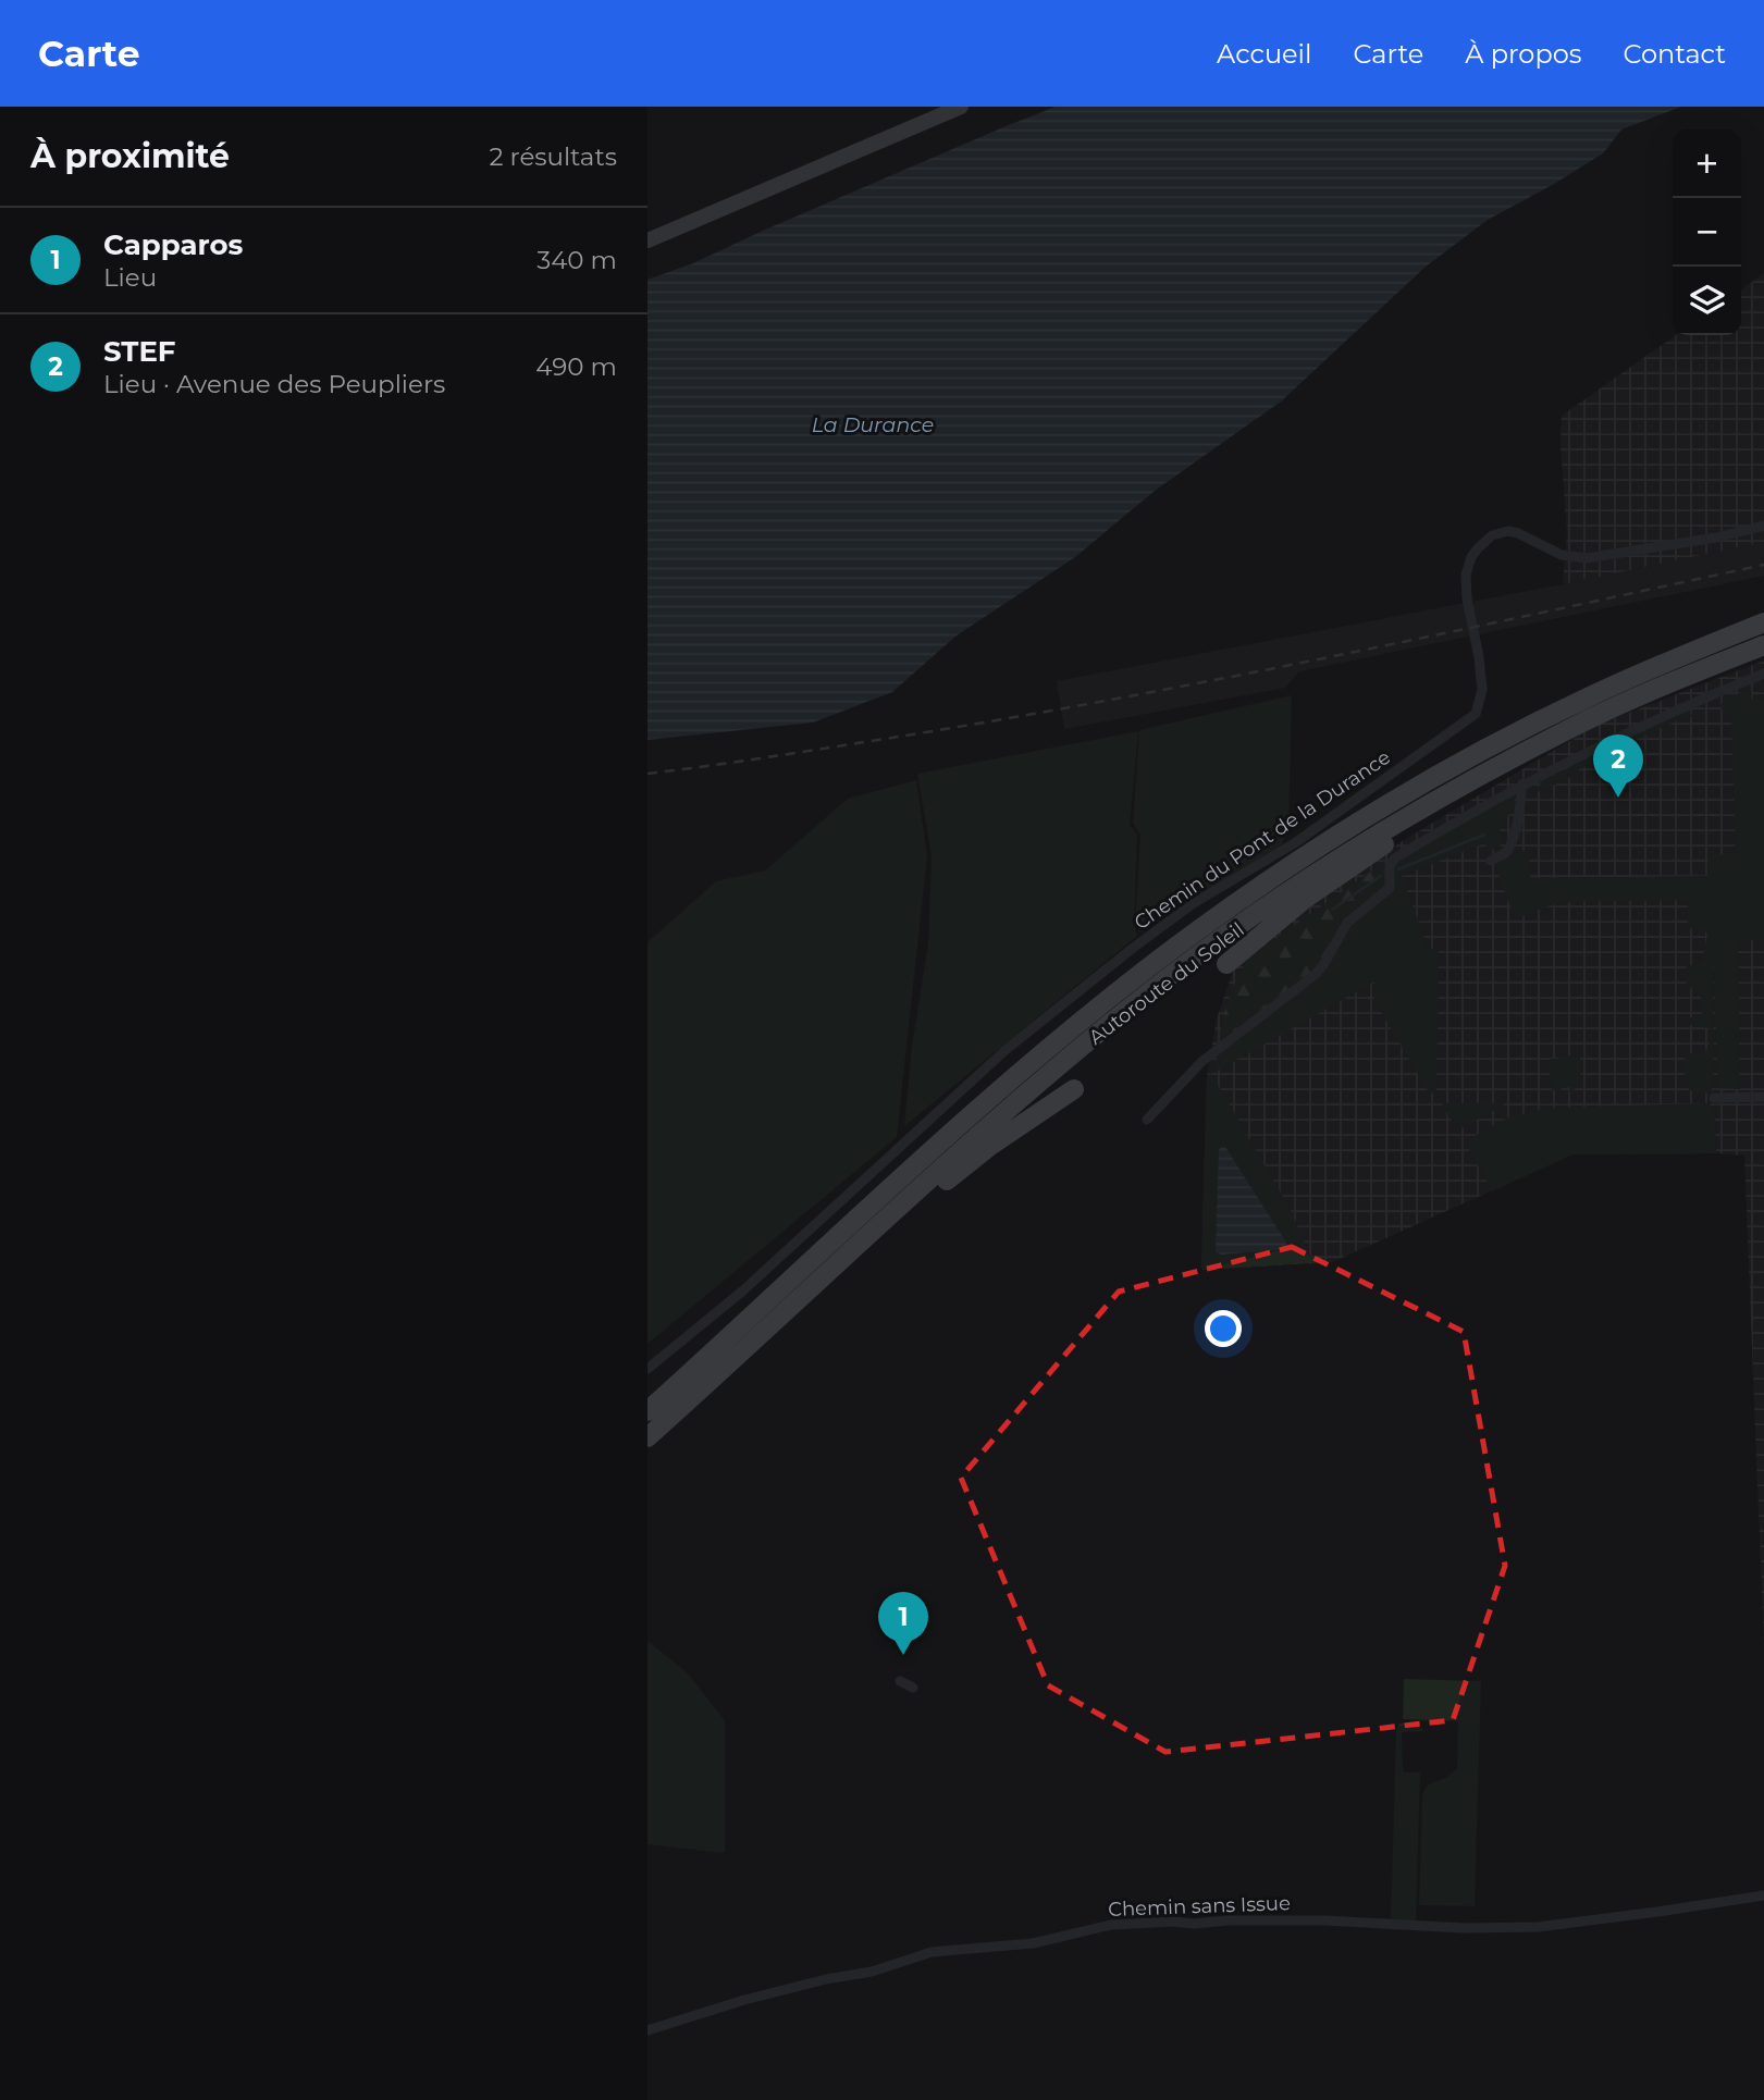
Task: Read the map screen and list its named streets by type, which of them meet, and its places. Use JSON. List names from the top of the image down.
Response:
{
  "streets": {
    "highway": ["Autoroute du Soleil"],
    "street": ["Chemin du Pont de la Durance", "Chemin sans Issue"]
  },
  "water": ["La Durance"],
  "page": {
    "header": "Carte",
    "nav": [
      "Accueil",
      "Carte",
      "À propos",
      "Contact"
    ],
    "heading": ["À proximité", "2 résultats"],
    "map_buttons": ["+", "−"],
    "list": [
      {
        "mark": "1",
        "name": "Capparos",
        "note": "Lieu",
        "value": "340 m"
      },
      {
        "mark": "2",
        "name": "STEF",
        "note": "Lieu · Avenue des Peupliers",
        "value": "490 m"
      }
    ],
    "pins": ["2", "1"]
  }
}
